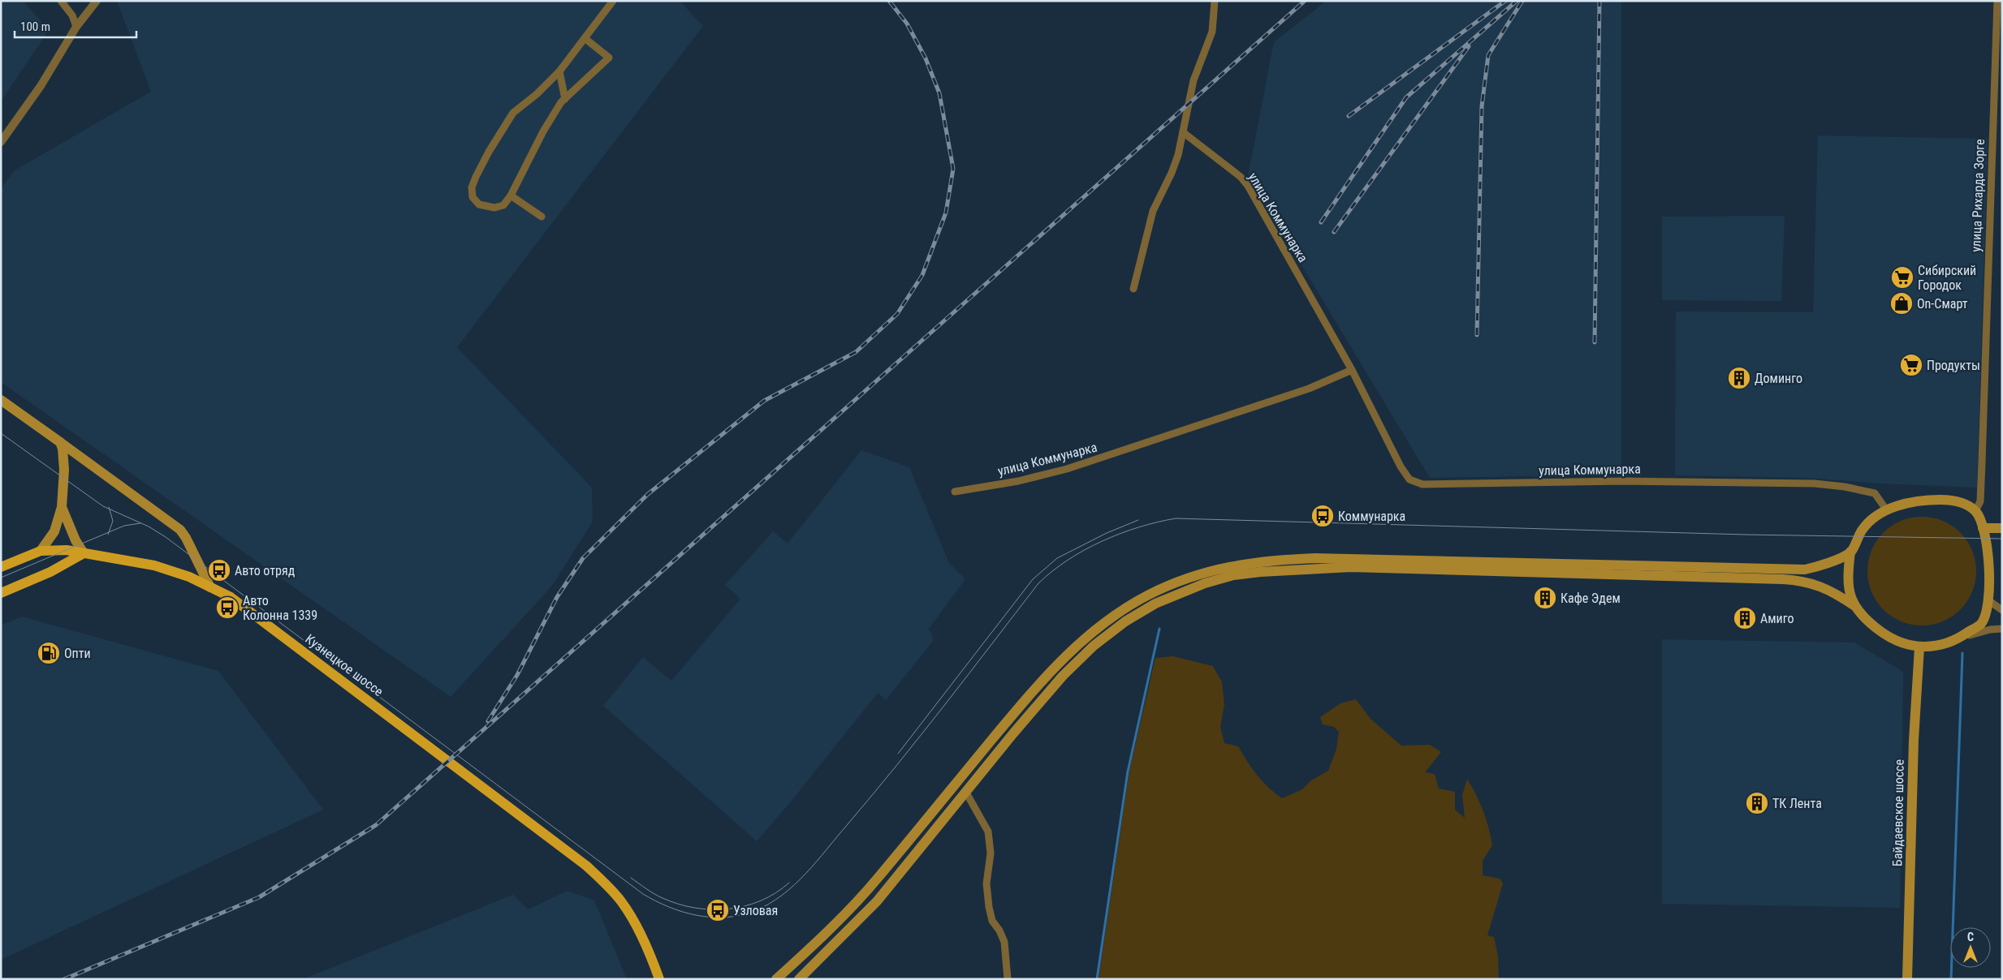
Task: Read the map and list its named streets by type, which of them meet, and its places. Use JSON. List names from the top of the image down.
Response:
{
  "streets": {
    "main road": ["Кузнецкое шоссе", "Байдаевское шоссе"],
    "street": ["улица Рихарда Зорге", "улица Коммунарка"]
  },
  "places": {
    "supermarket": ["Сибирский Городок", "Продукты"],
    "shop": ["On-Смарт"],
    "building": [
      "Доминго",
      "Кафе Эдем",
      "Амиго",
      "ТК Лента"
    ],
    "bus stop": [
      "Коммунарка",
      "Авто отряд",
      "Авто Колонна 1339",
      "Узловая"
    ],
    "fuel station": ["Опти"]
  },
  "scale_bar": "100 m",
  "north": "top"
}
